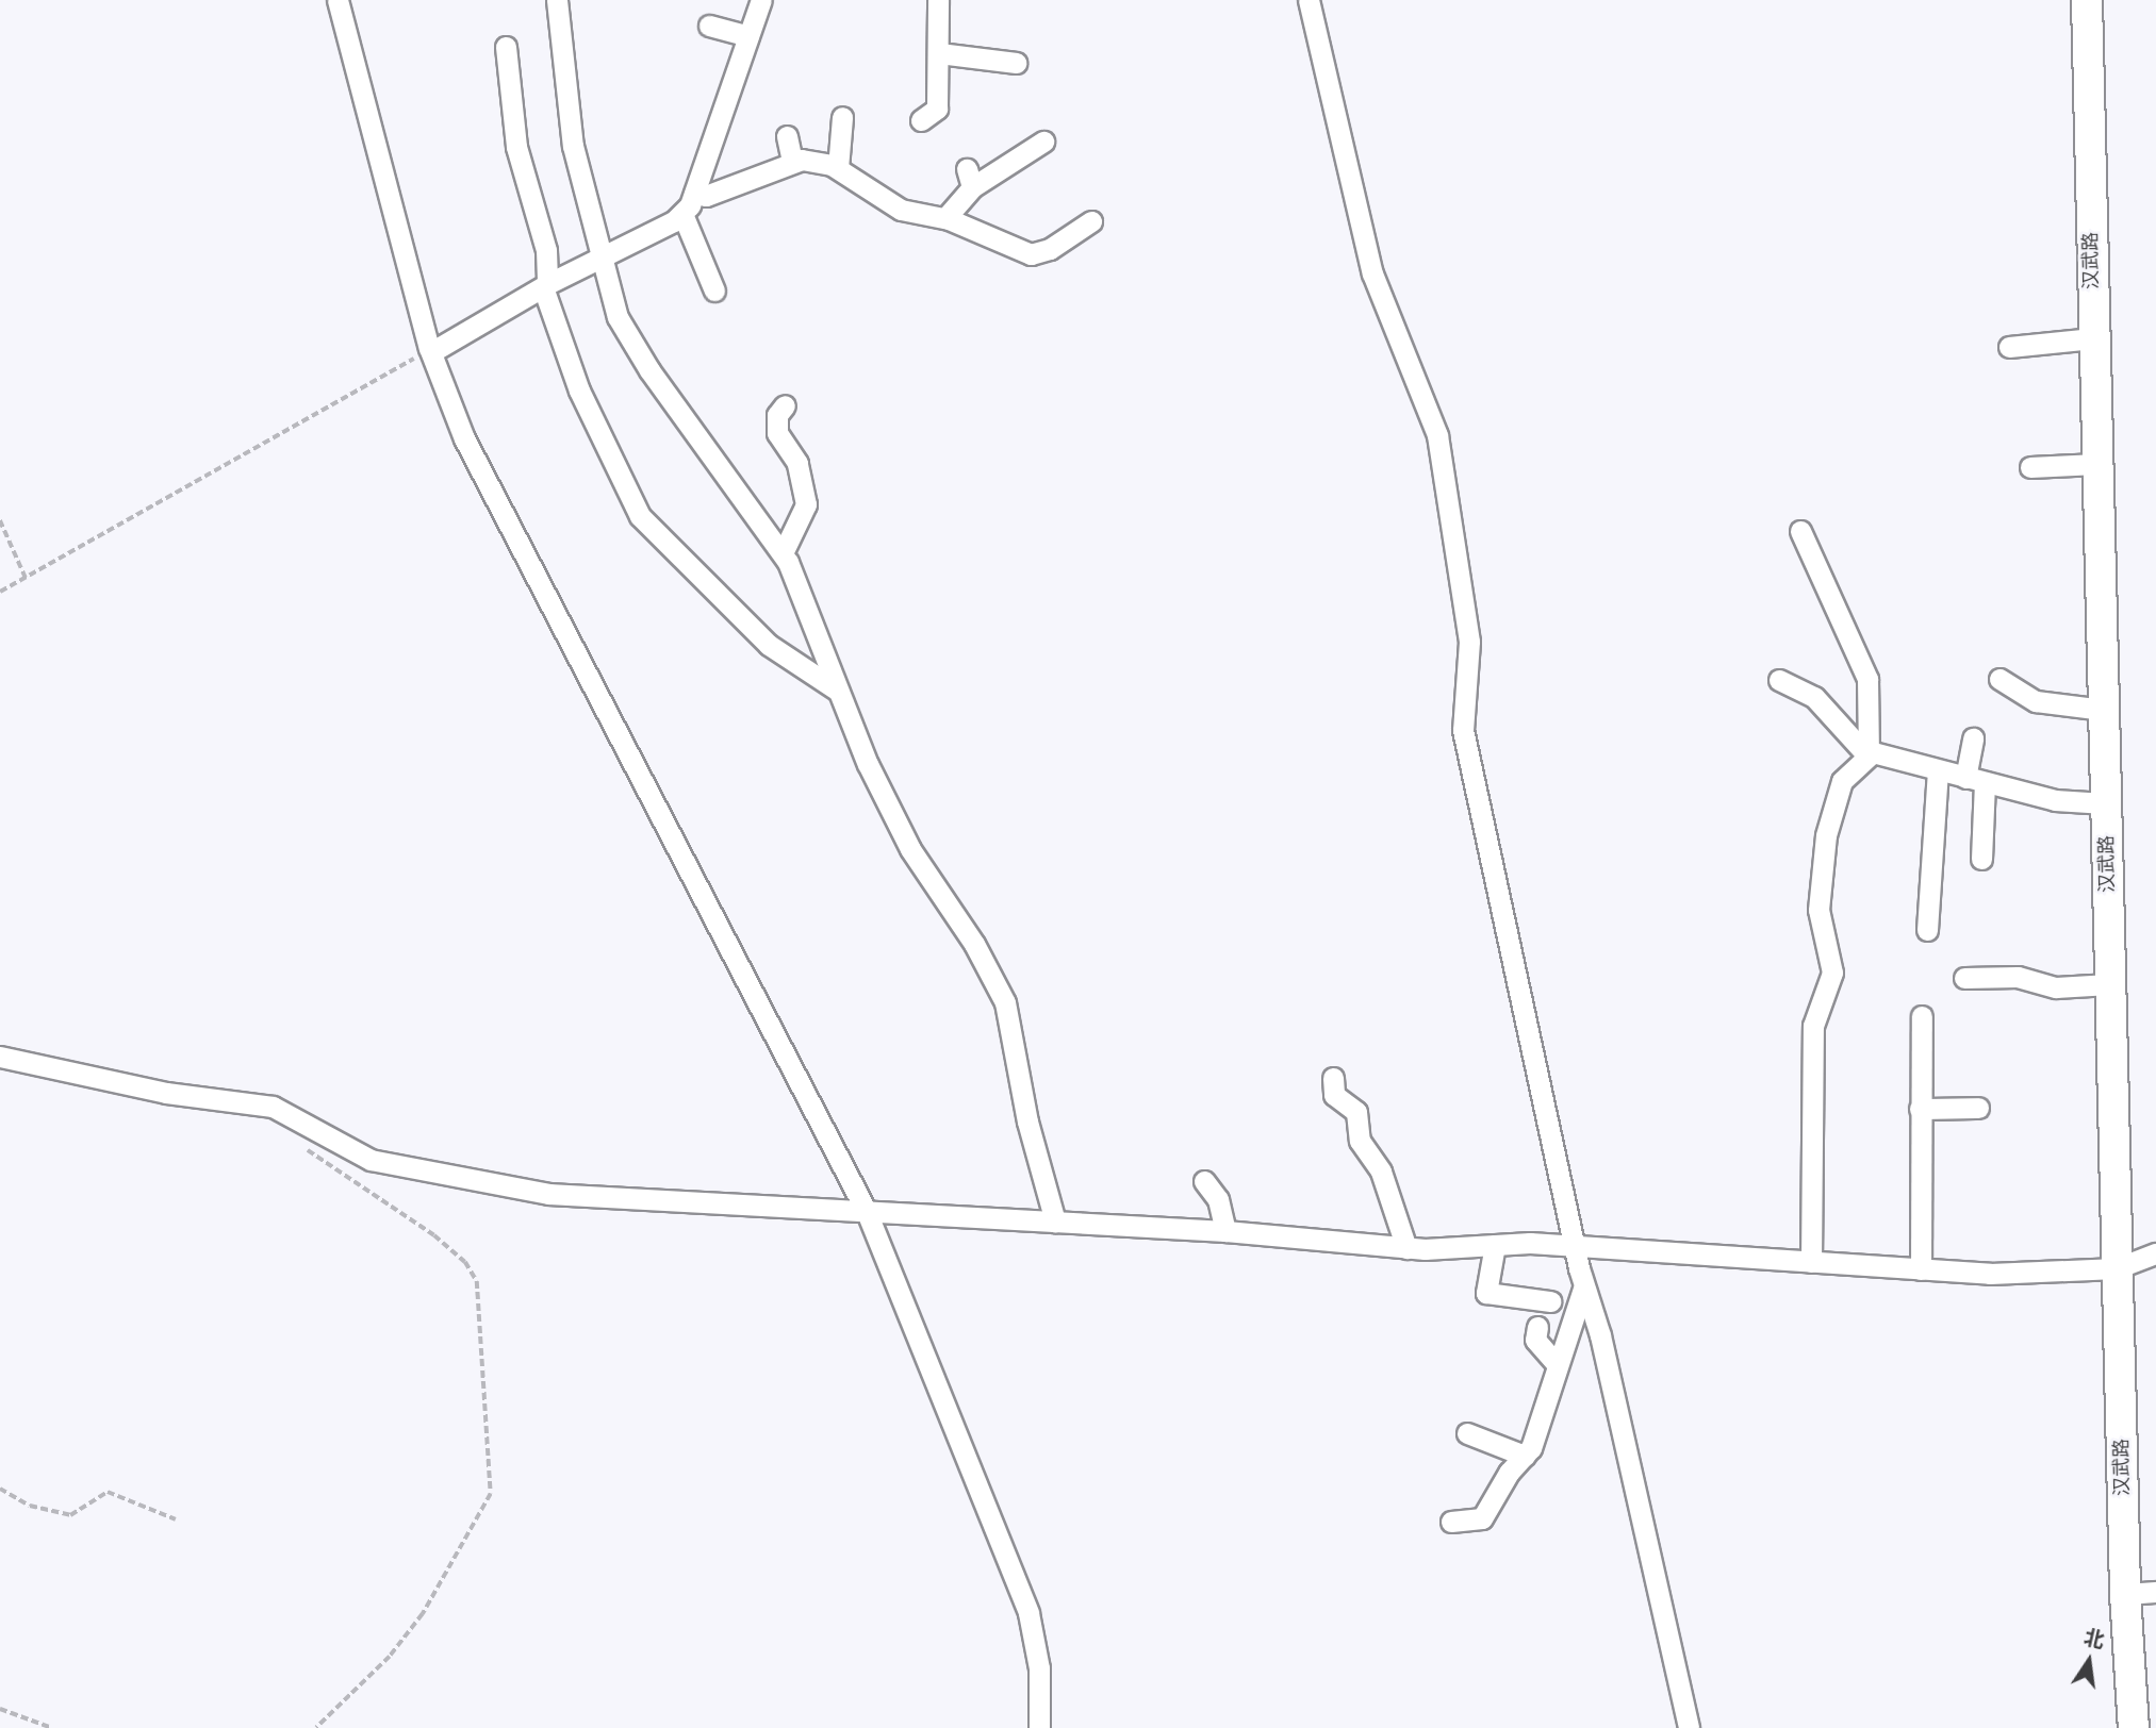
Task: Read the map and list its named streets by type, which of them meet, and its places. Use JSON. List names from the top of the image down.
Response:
{
  "streets": {
    "main road": ["汉武路"]
  },
  "north": "top"
}
